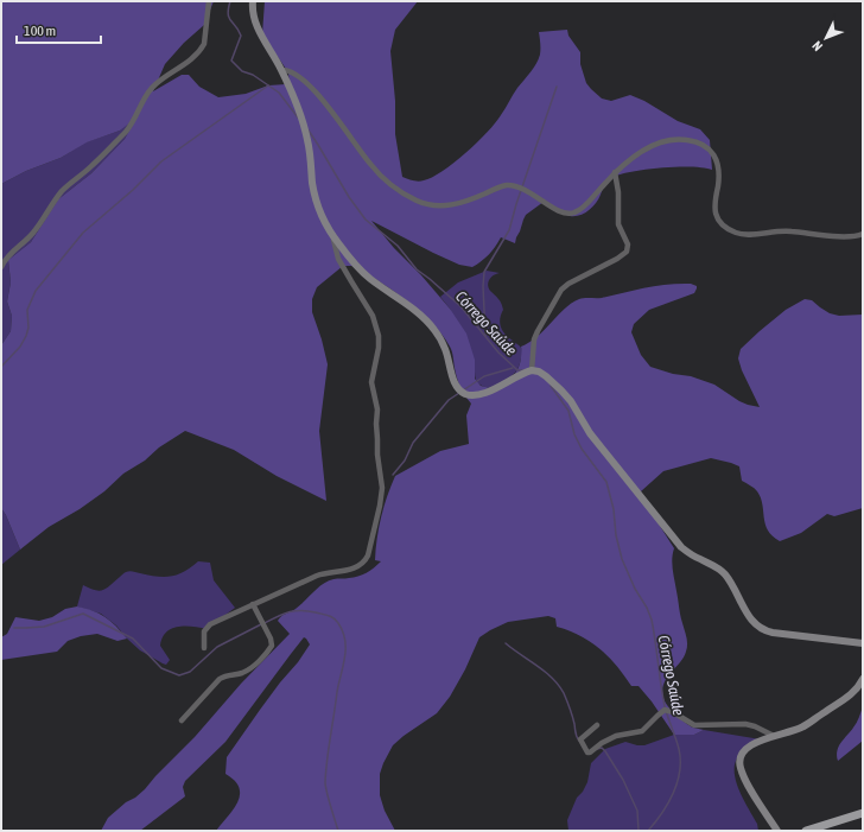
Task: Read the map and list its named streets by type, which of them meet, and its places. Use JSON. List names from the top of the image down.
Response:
{
  "water": ["Córrego Saúde"],
  "scale_bar": "100 m",
  "north": "bottom left"
}
